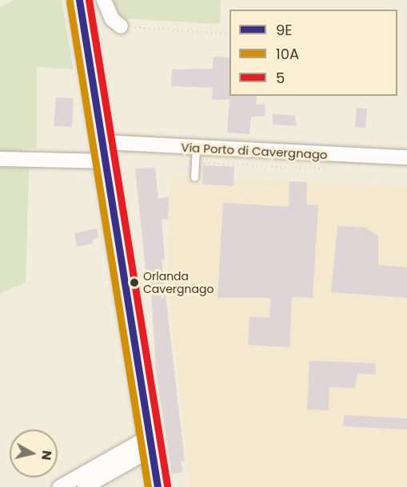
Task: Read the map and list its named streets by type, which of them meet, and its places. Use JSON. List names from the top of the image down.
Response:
{
  "streets": {
    "street": ["Via Porto di Cavergnago"]
  },
  "places": ["Orlanda Cavergnago"],
  "lines": ["transit line 9E", "transit line 5", "transit line 10A"],
  "legend": ["9E", "10A", "5"],
  "north": "right"
}
